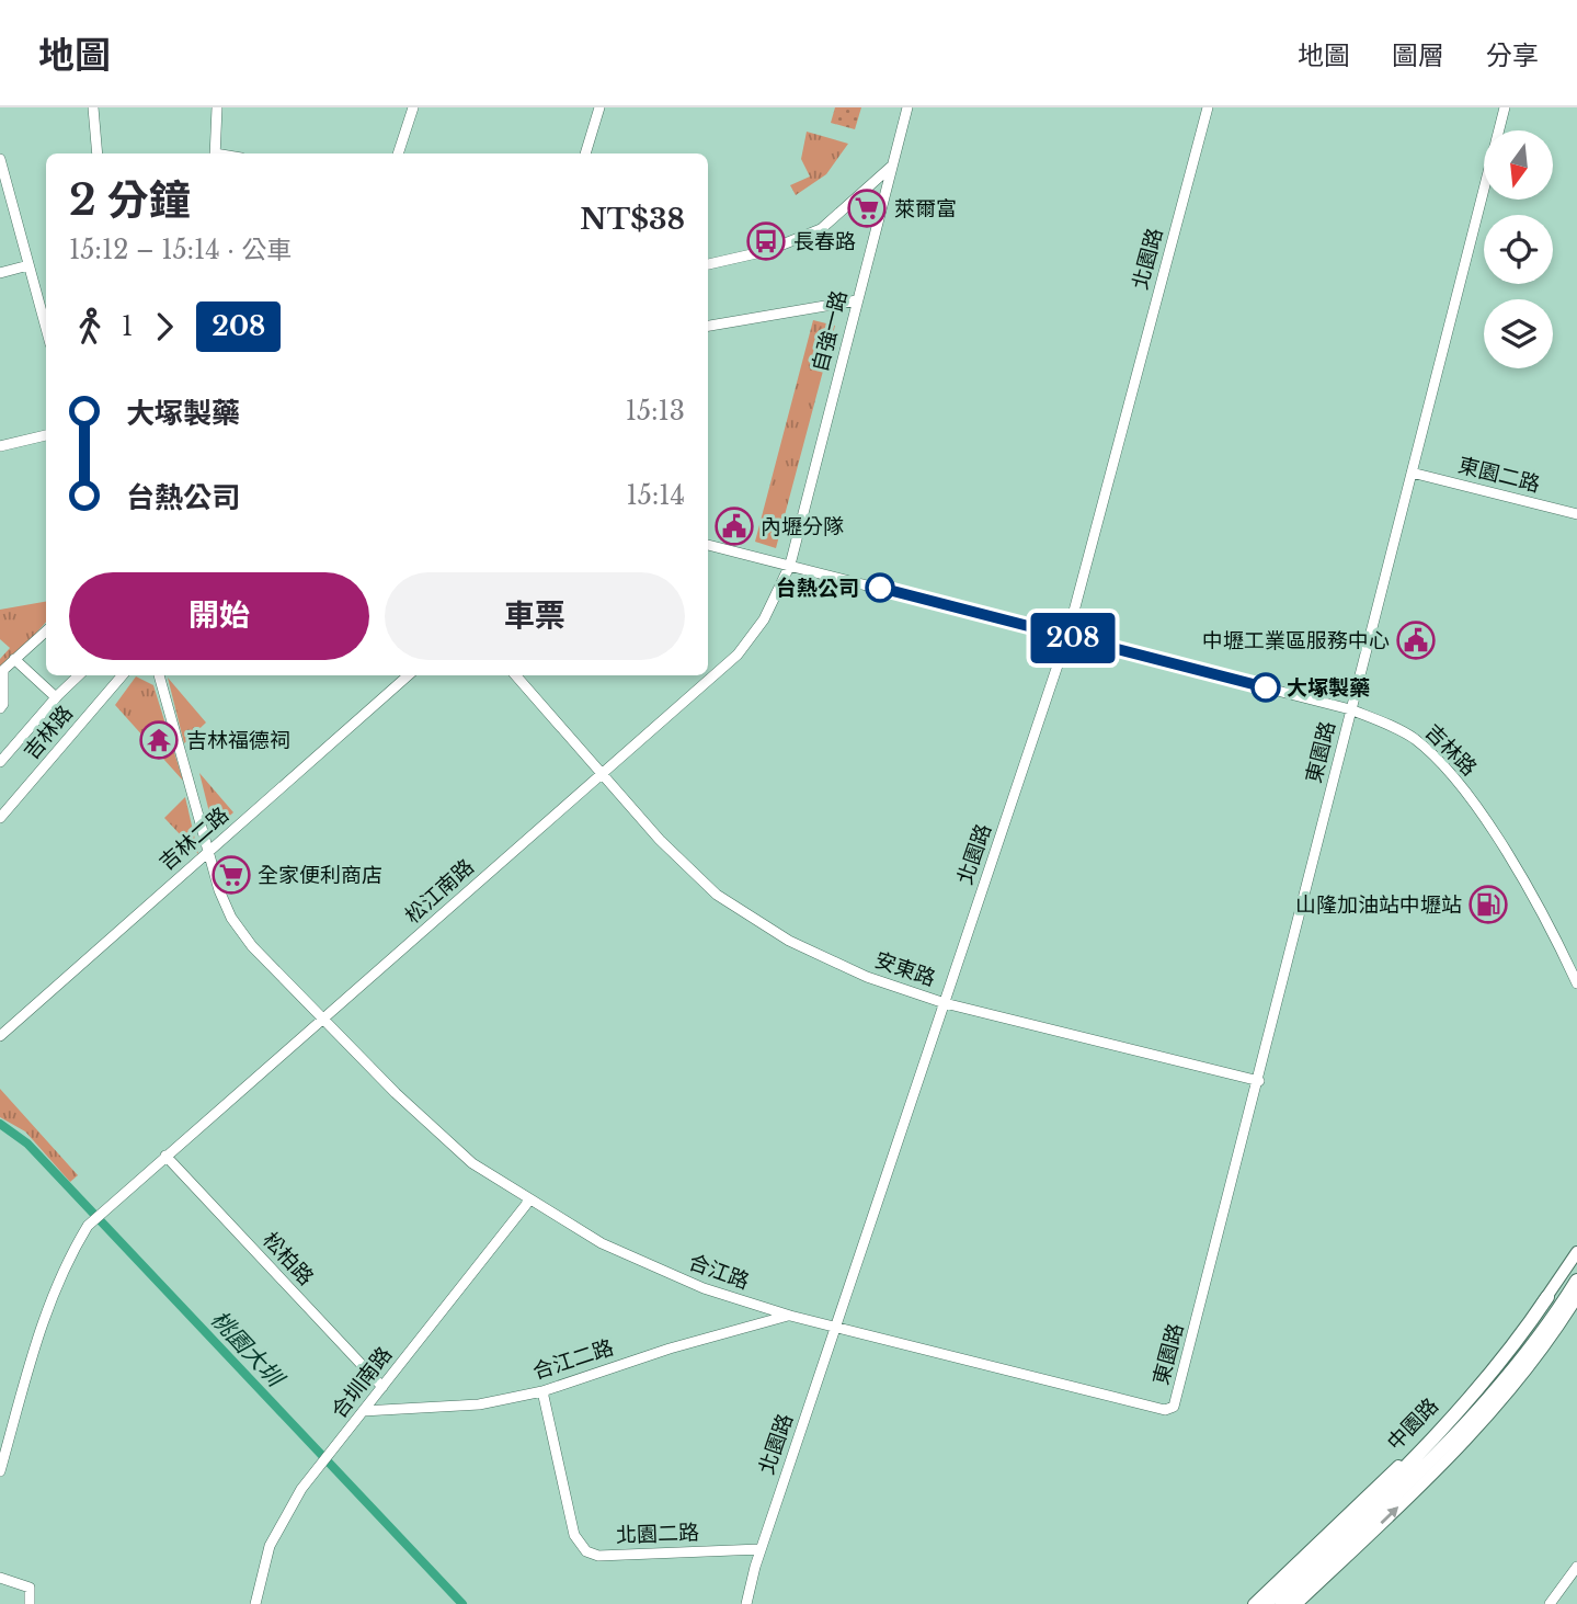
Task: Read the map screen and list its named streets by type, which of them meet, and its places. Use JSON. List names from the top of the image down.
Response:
{
  "streets": {
    "main road": ["中園路"],
    "street": [
      "北園路",
      "自強一路",
      "東園二路",
      "吉林路",
      "東園路",
      "吉林二路",
      "松江南路",
      "安東路",
      "松柏路",
      "合江路",
      "合江二路",
      "合圳南路",
      "北園二路"
    ]
  },
  "crossings": [
    ["北園路", "吉林路"],
    ["北園路", "安東路"],
    ["北園路", "合江路"],
    ["北園路", "北園二路"],
    ["自強一路", "吉林路"],
    ["自強一路", "松江南路"],
    ["東園二路", "東園路"],
    ["吉林路", "東園路"],
    ["吉林路", "松江南路"],
    ["東園路", "安東路"],
    ["東園路", "合江路"],
    ["吉林二路", "合江路"],
    ["松江南路", "安東路"],
    ["松江南路", "松柏路"],
    ["松江南路", "合江路"],
    ["松柏路", "合圳南路"],
    ["合江路", "合江二路"],
    ["合江路", "合圳南路"],
    ["合江二路", "合圳南路"],
    ["合江二路", "北園二路"]
  ],
  "water": ["桃園大圳"],
  "places": {
    "supermarket": ["萊爾富", "全家便利商店"],
    "bus stop": ["長春路"],
    "public building": ["內壢分隊", "中壢工業區服務中心"],
    "other": ["台熱公司", "大塚製藥"],
    "temple": ["吉林福德祠"],
    "fuel station": ["山隆加油站中壢站"]
  },
  "lines": ["bus line 208"],
  "north": "bottom",
  "page": {
    "header": "地圖",
    "nav": ["地圖", "圖層", "分享"],
    "on_map": "208",
    "heading": ["2 分鐘", "15:12 – 15:14 · 公車", "NT$38"],
    "legs": ["1", "208"],
    "list": [
      {
        "name": "大塚製藥",
        "value": "15:13"
      },
      {
        "name": "台熱公司",
        "value": "15:14"
      }
    ],
    "buttons": ["開始", "車票"]
  }
}
